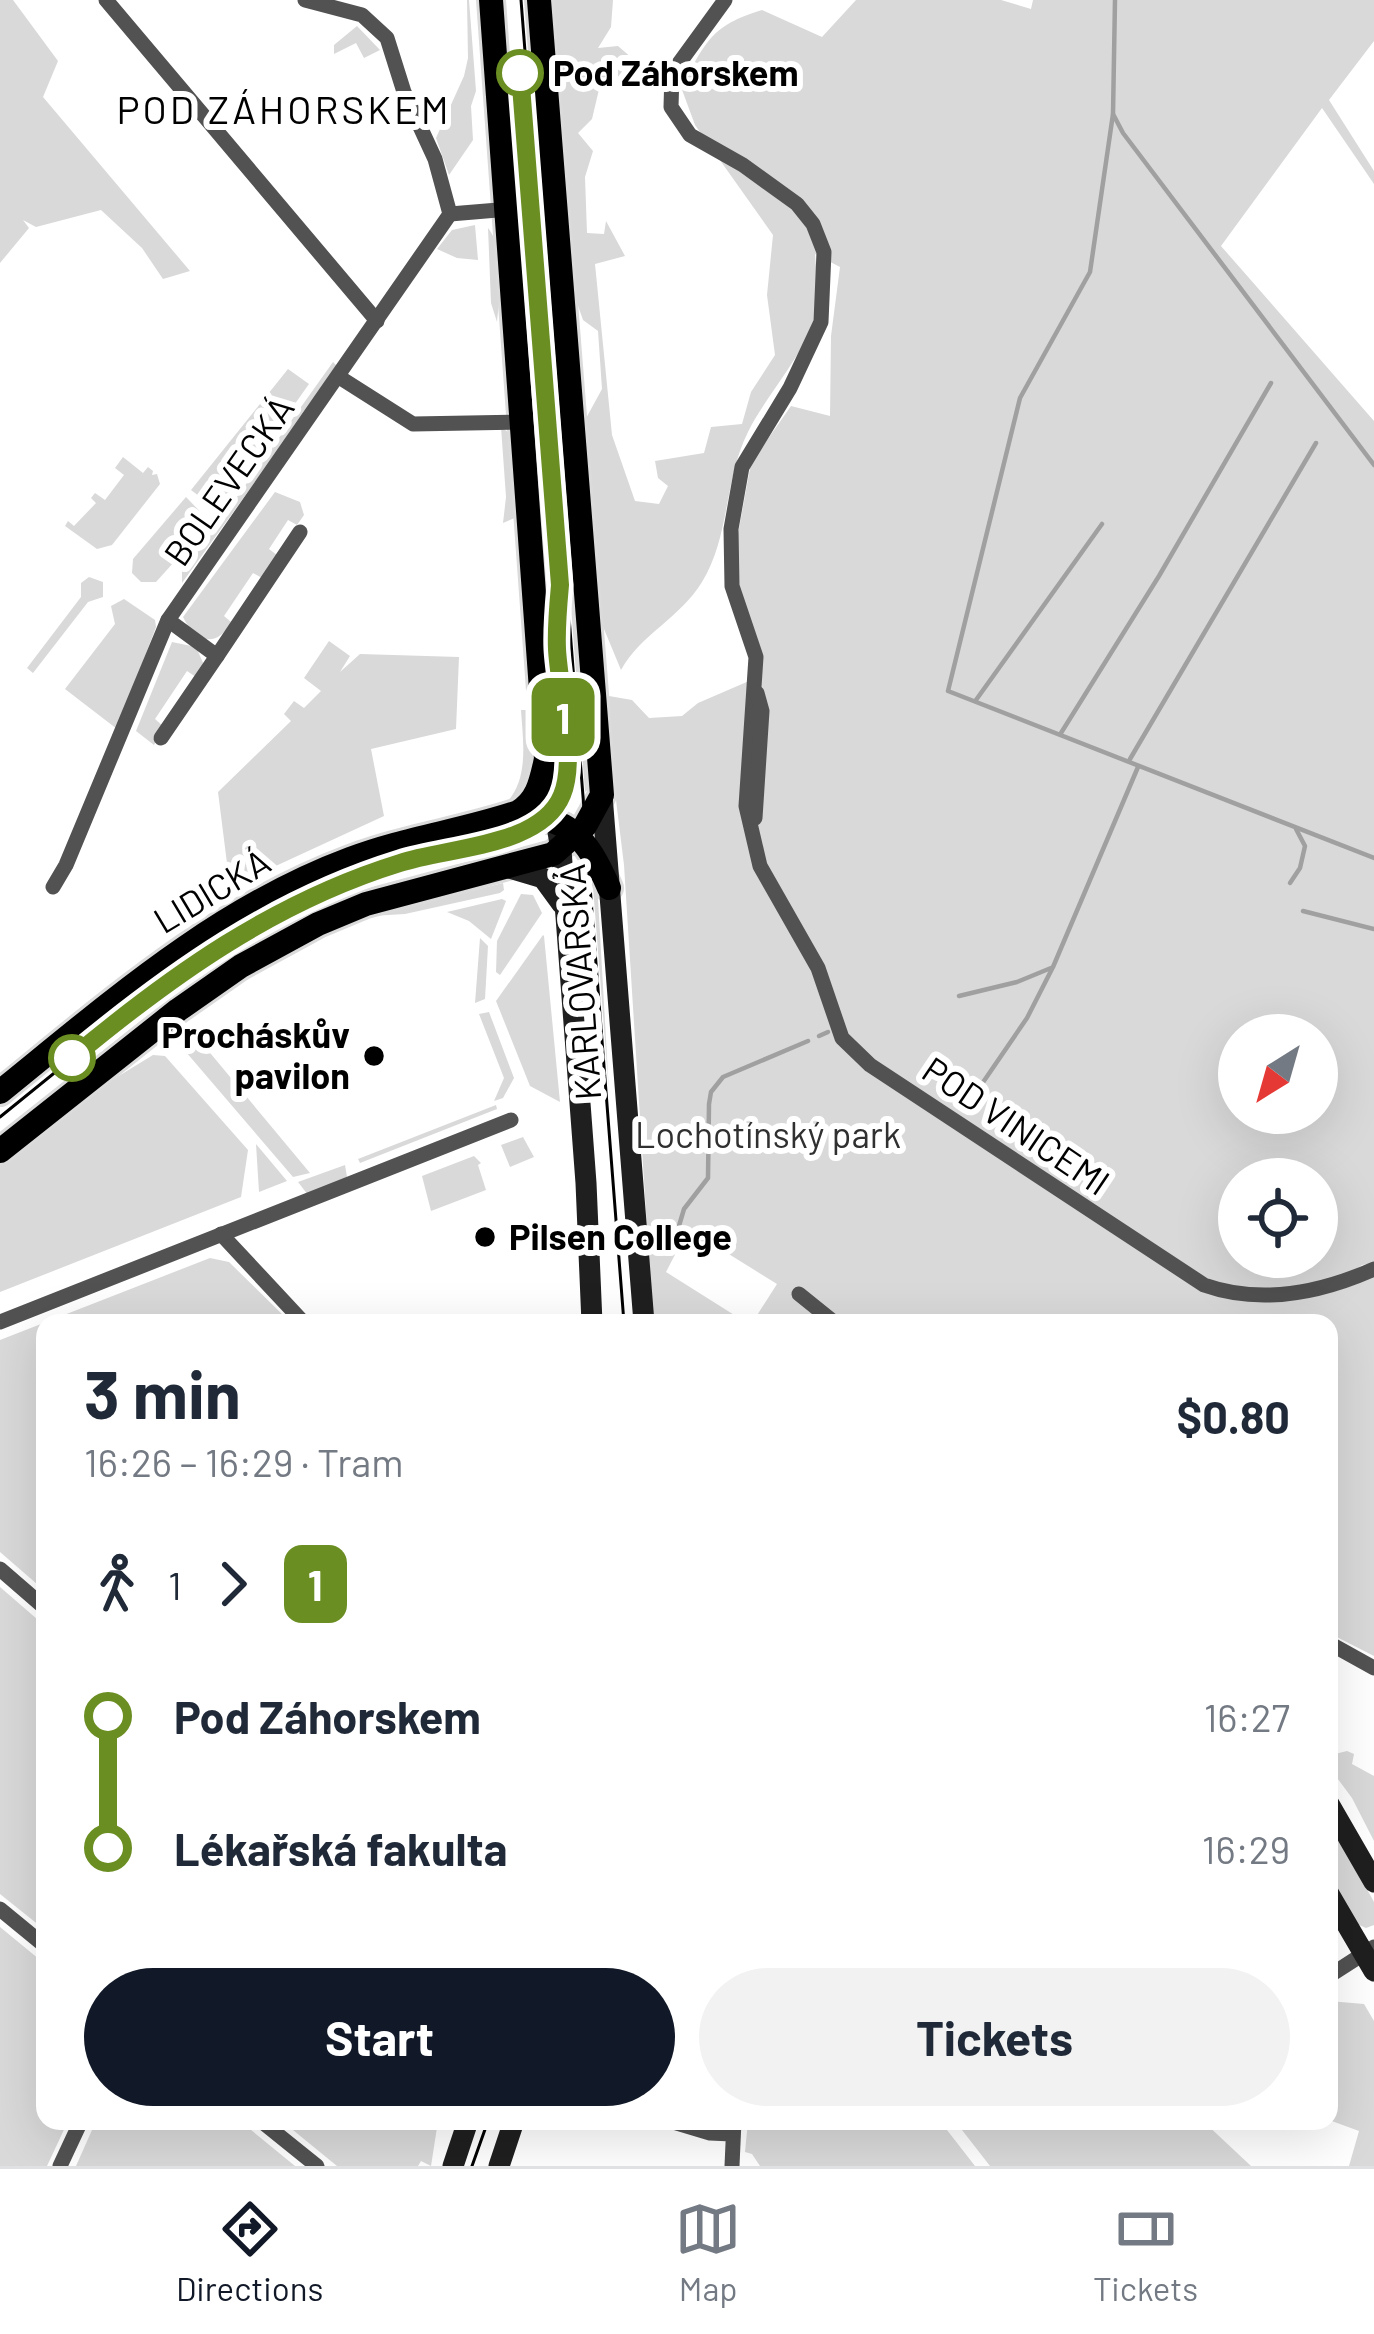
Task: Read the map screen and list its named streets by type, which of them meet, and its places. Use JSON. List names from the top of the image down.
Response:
{
  "streets": {
    "main road": ["LIDICKÁ", "KARLOVARSKÁ"],
    "street": ["BOLEVECKÁ", "POD VINICEMI"]
  },
  "districts": ["POD ZÁHORSKEM"],
  "parks": ["Lochotínský park"],
  "places": ["Pod Záhorskem", "Procháskův pavilon", "Pilsen College"],
  "lines": ["tram line 1"],
  "north": "bottom left",
  "page": {
    "on_map": "1",
    "heading": ["3 min", "16:26 – 16:29 · Tram", "$0.80"],
    "legs": ["1", "1"],
    "list": [
      {
        "name": "Pod Záhorskem",
        "value": "16:27"
      },
      {
        "name": "Lékařská fakulta",
        "value": "16:29"
      }
    ],
    "buttons": ["Start", "Tickets"],
    "tabs": ["Directions", "Map", "Tickets"]
  }
}
